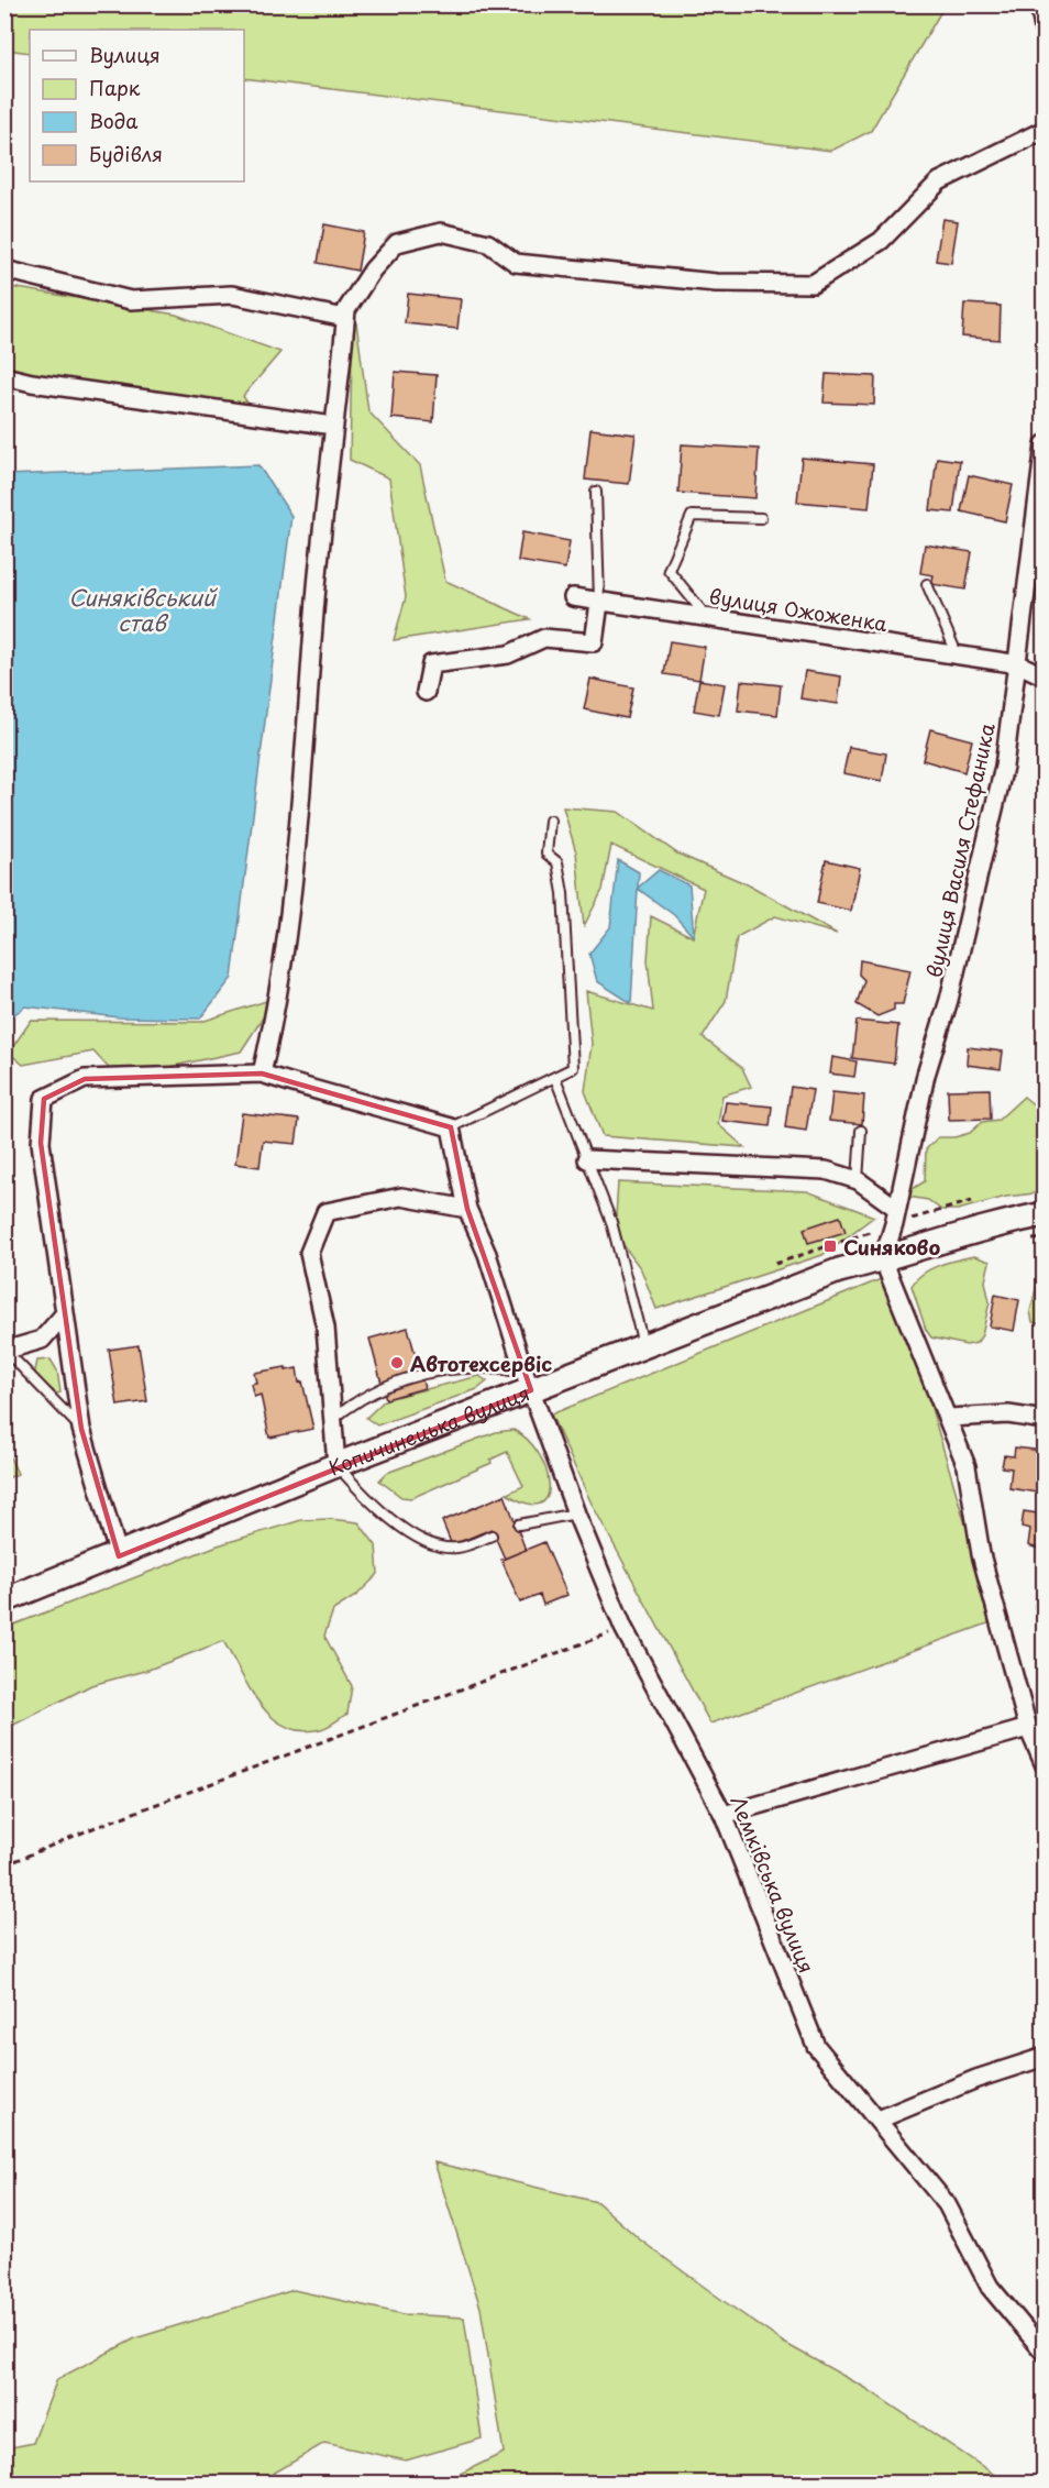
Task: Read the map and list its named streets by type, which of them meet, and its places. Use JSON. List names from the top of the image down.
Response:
{
  "streets": {
    "main road": ["Копичинецька вулиця"],
    "street": ["вулиця Ожоженка", "вулиця Василя Стефаника", "Лемківська вулиця"]
  },
  "crossings": [
    ["вулиця Ожоженка", "вулиця Василя Стефаника"],
    ["вулиця Василя Стефаника", "Копичинецька вулиця"],
    ["Копичинецька вулиця", "Лемківська вулиця"]
  ],
  "water": ["Синяківський став"],
  "places": {
    "transit": ["Синяково"],
    "other": ["Автотехсервіс"]
  },
  "legend": [
    "Вулиця",
    "Парк",
    "Вода",
    "Будівля"
  ]
}
